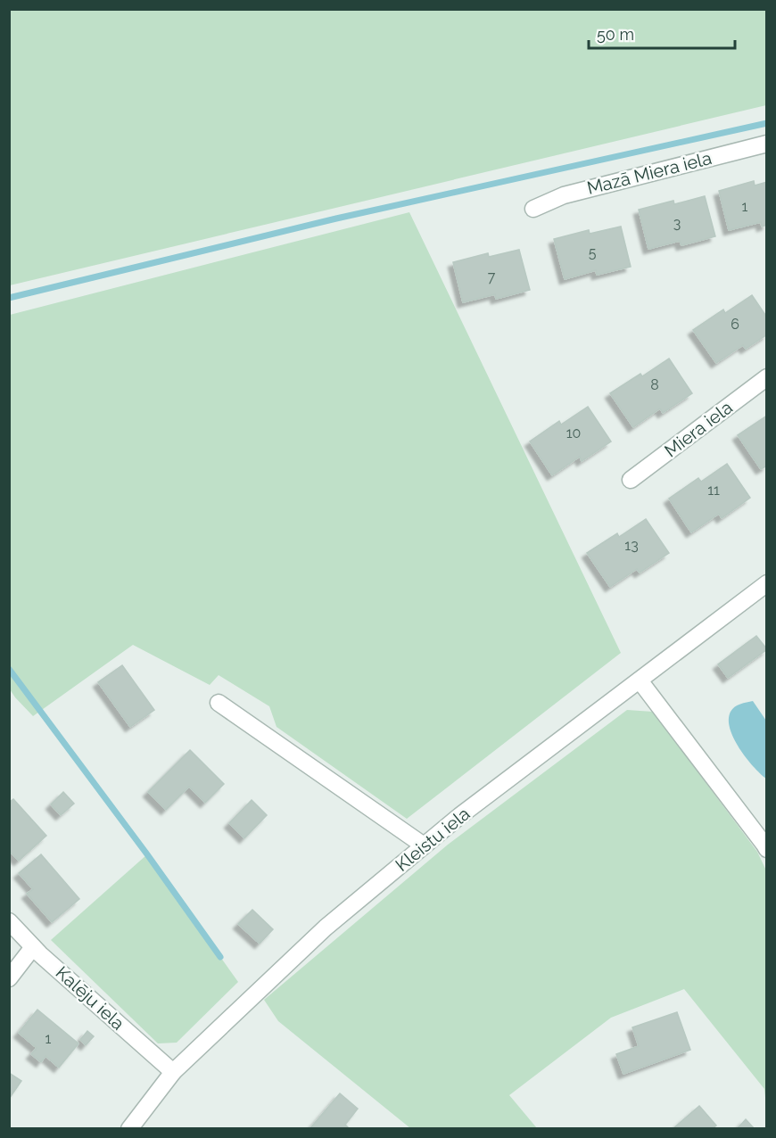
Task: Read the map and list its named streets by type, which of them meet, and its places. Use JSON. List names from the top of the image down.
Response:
{
  "streets": {
    "street": [
      "Mazā Miera iela",
      "Miera iela",
      "Kleistu iela",
      "Kalēju iela"
    ]
  },
  "crossings": [
    ["Kleistu iela", "Kalēju iela"]
  ],
  "house_numbers": [
    "1",
    "3",
    "5",
    "7",
    "6",
    "8",
    "10",
    "11",
    "13",
    "1"
  ],
  "scale_bar": "50 m"
}
